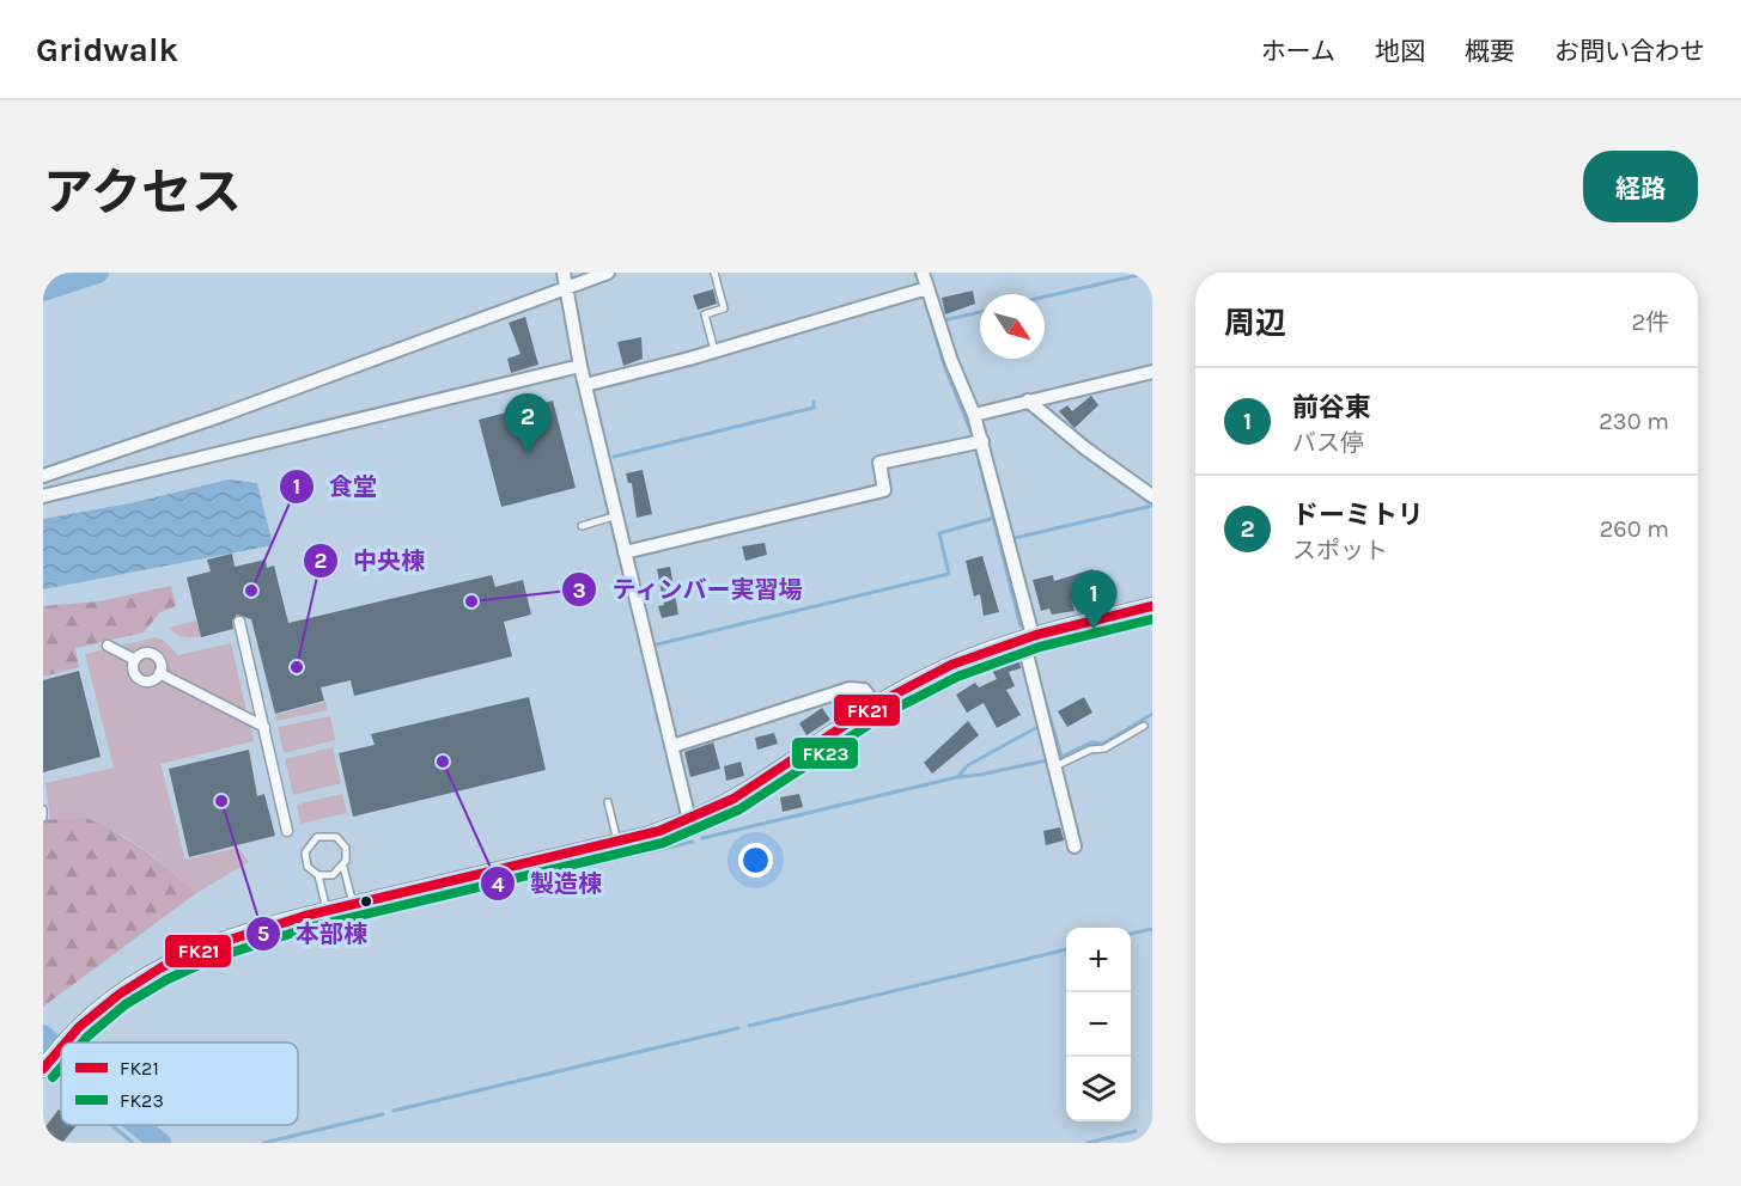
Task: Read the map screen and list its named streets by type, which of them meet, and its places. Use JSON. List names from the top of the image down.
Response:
{
  "places": [
    "食堂",
    "ティンバー実習場",
    "中央棟",
    "製造棟",
    "本部棟"
  ],
  "lines": ["transit line FK21", "transit line FK23"],
  "legend": ["FK21", "FK23"],
  "north": "bottom right",
  "page": {
    "header": "Gridwalk",
    "nav": [
      "ホーム",
      "地図",
      "概要",
      "お問い合わせ"
    ],
    "title": "アクセス",
    "buttons": "経路",
    "heading": ["周辺", "2件"],
    "list": [
      {
        "mark": "1",
        "name": "前谷東",
        "note": "バス停",
        "value": "230 m"
      },
      {
        "mark": "2",
        "name": "ドーミトリ",
        "note": "スポット",
        "value": "260 m"
      }
    ],
    "pins": ["2", "1"],
    "map_buttons": ["+", "−"]
  }
}
